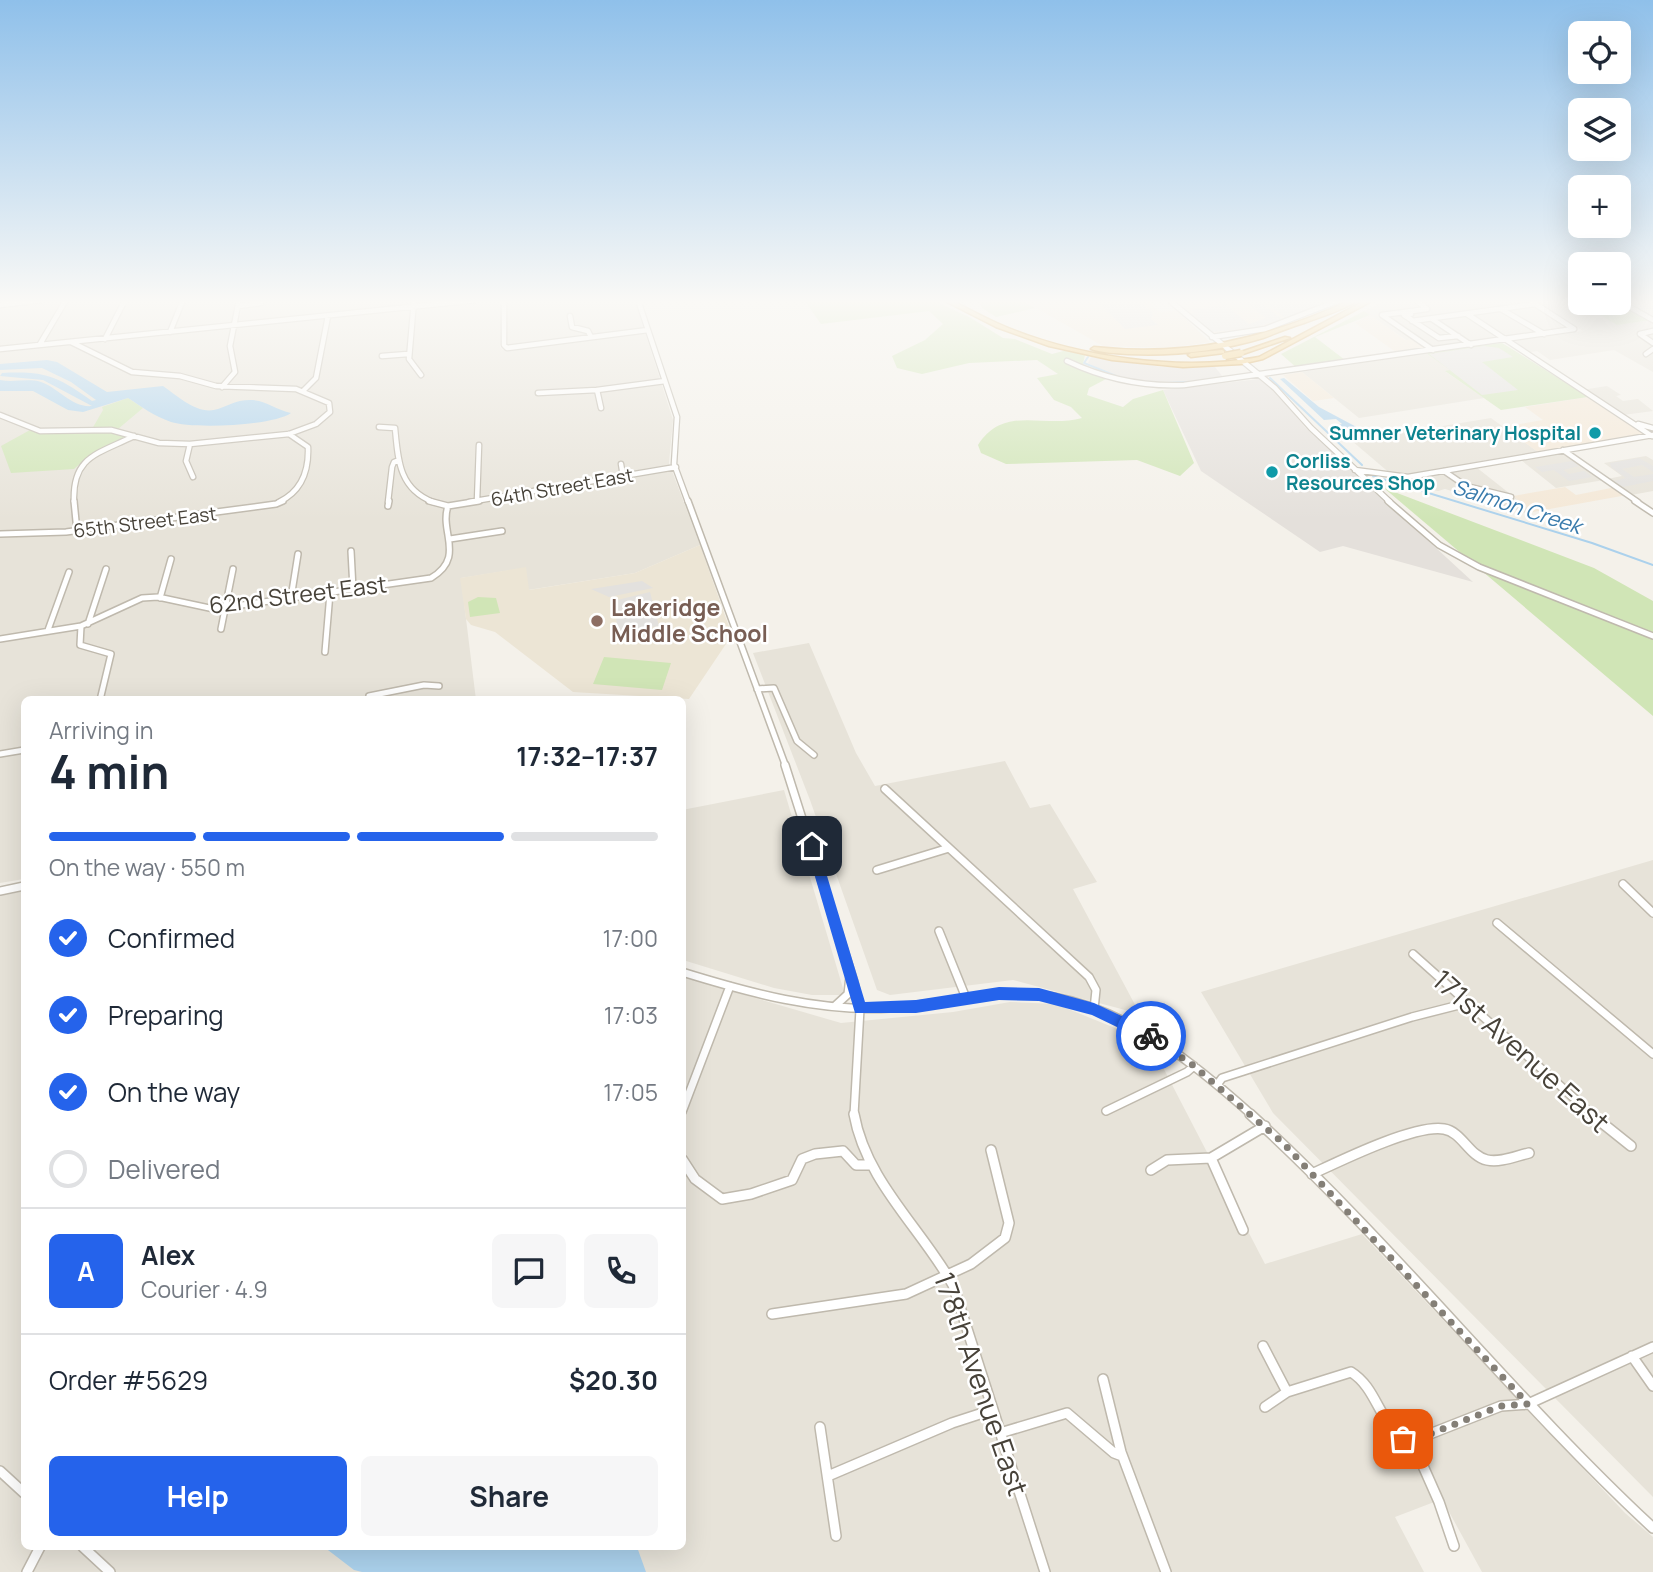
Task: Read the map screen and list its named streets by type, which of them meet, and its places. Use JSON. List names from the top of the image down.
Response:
{
  "streets": {
    "street": [
      "64th Street East",
      "65th Street East",
      "62nd Street East",
      "171st Avenue East",
      "178th Avenue East"
    ]
  },
  "crossings": [
    ["64th Street East", "178th Avenue East"]
  ],
  "water": ["Salmon Creek"],
  "places": ["Sumner Veterinary Hospital", "Corliss Resources Shop", "Lakeridge Middle School"],
  "page": {
    "map_buttons": ["+", "−"],
    "heading": ["4 min", "Arriving in", "17:32–17:37"],
    "panel": [
      "Alex",
      "Courier · 4.9",
      "Order #5629",
      "$20.30"
    ],
    "bar": "On the way · 550 m",
    "list": [
      ["Confirmed", "17:00"],
      ["Preparing", "17:03"],
      ["On the way", "17:05"],
      "Delivered"
    ],
    "round": "A",
    "buttons": ["Help", "Share"]
  }
}
